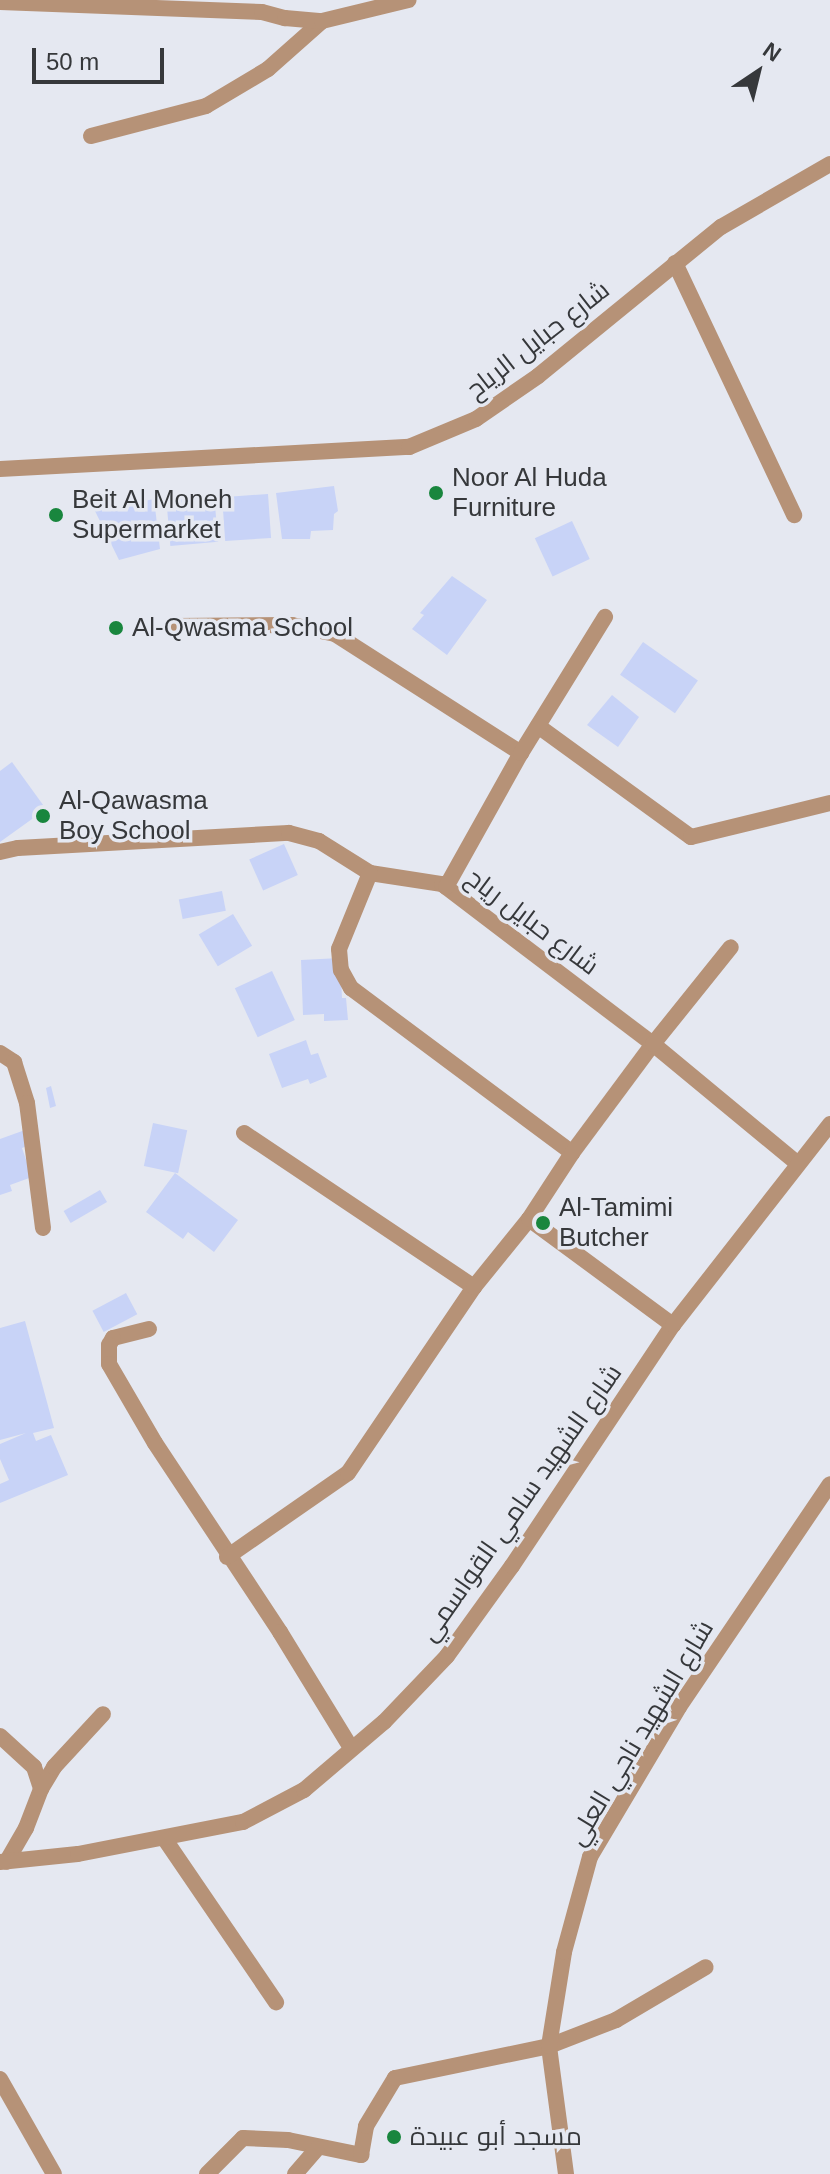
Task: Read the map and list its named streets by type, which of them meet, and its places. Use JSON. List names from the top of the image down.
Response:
{
  "streets": {
    "street": [
      "شارع حبايل الرياح",
      "شارع حبايل رياح",
      "شارع الشهيد سامي القواسمي",
      "شارع الشهيد ناجي العلي"
    ]
  },
  "crossings": [
    ["شارع حبايل رياح", "شارع الشهيد سامي القواسمي"]
  ],
  "places": [
    "Noor Al Huda Furniture",
    "Beit Al Moneh Supermarket",
    "Al-Qwasma School",
    "Al-Qawasma Boy School",
    "Al-Tamimi Butcher",
    "مسجد أبو عبيدة"
  ],
  "scale_bar": "50 m",
  "north": "top right"
}
